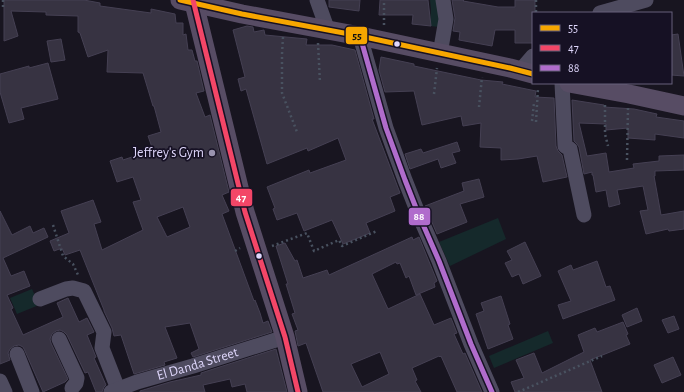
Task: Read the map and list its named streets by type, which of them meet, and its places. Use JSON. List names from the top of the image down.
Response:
{
  "streets": {
    "street": ["El Danda Street"]
  },
  "places": ["Jeffrey's Gym"],
  "lines": ["transit line 55", "transit line 47", "transit line 88"],
  "legend": ["55", "47", "88"]
}
